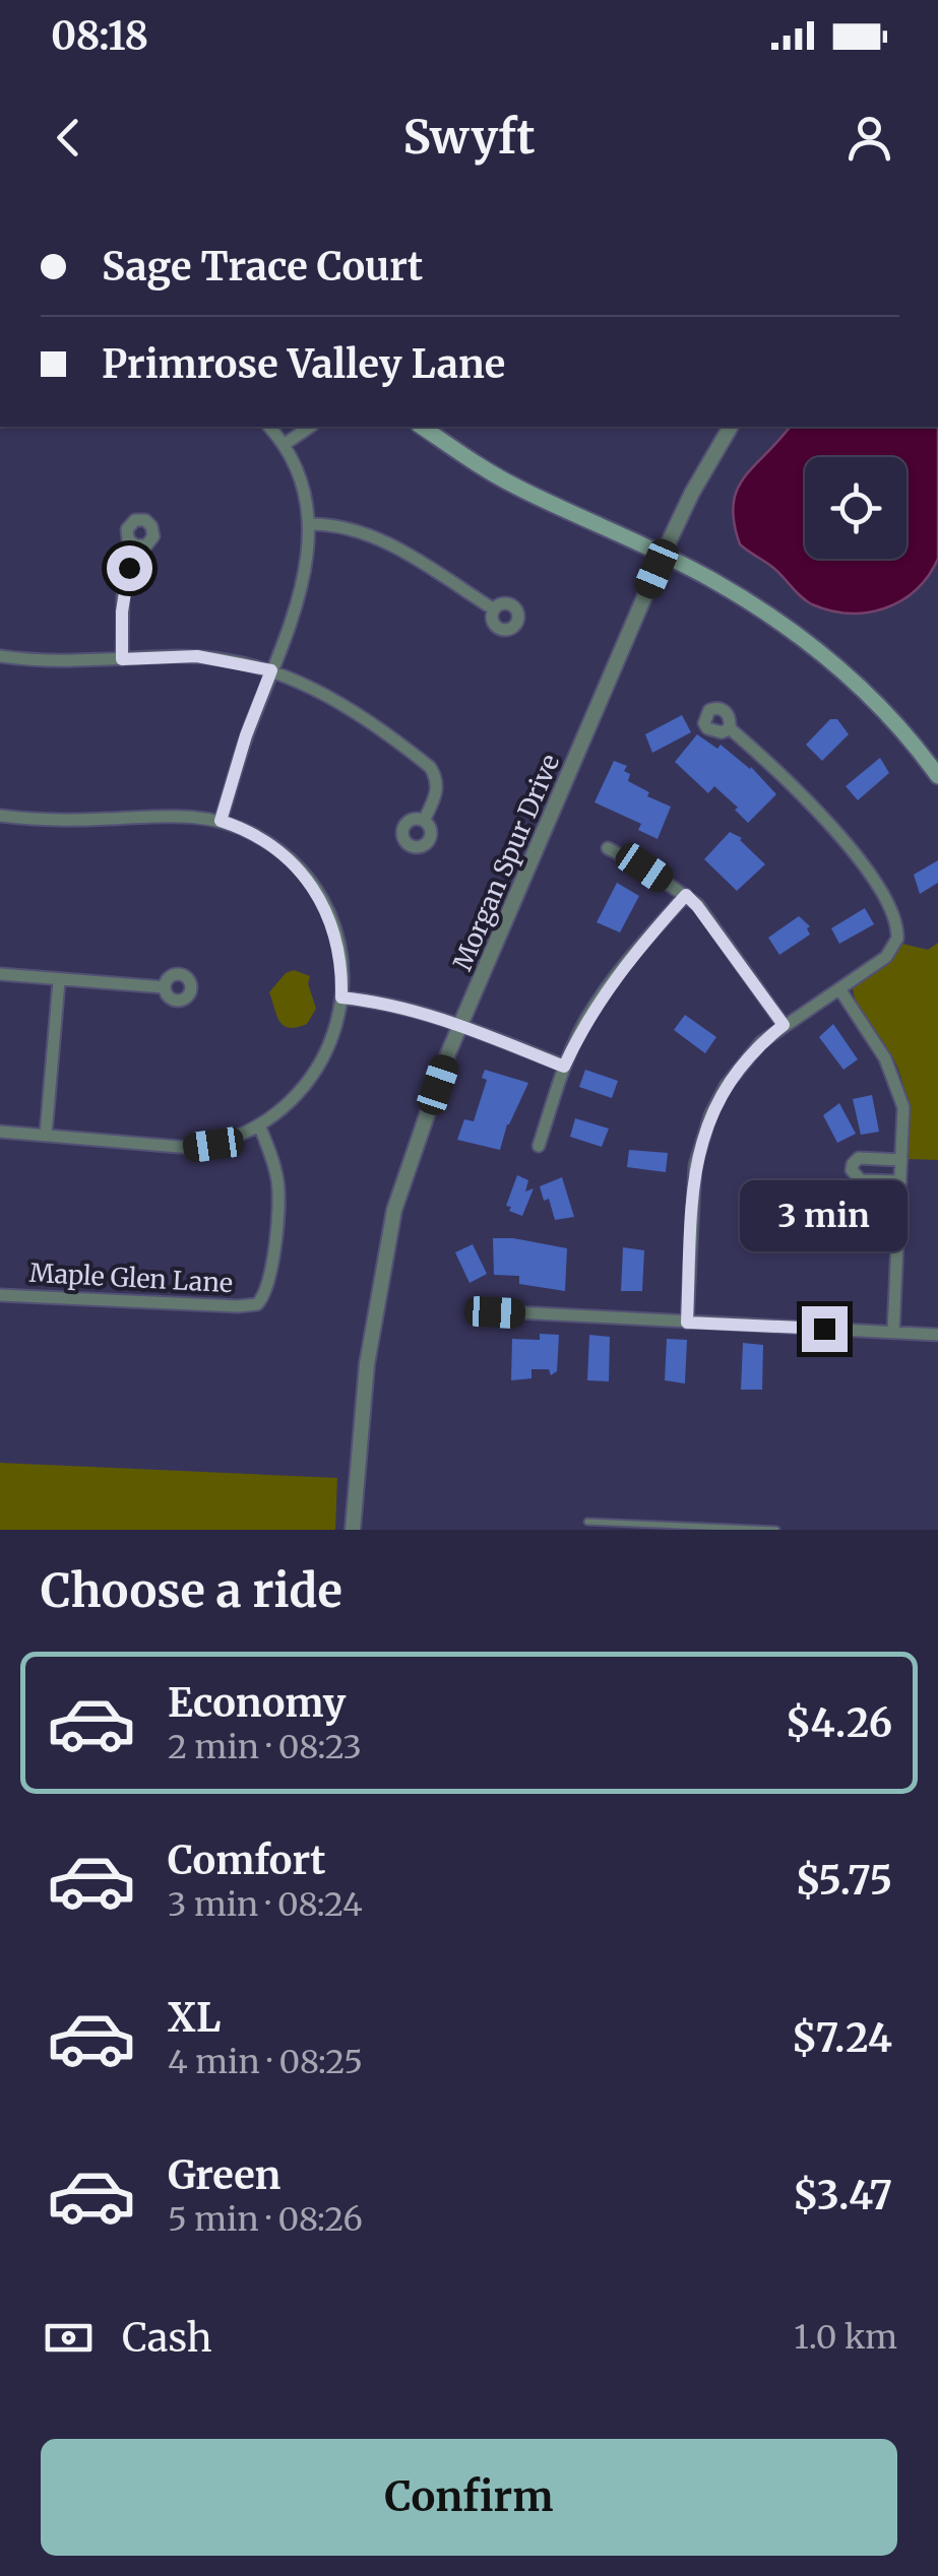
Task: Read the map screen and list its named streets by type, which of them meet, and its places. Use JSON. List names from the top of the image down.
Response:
{
  "streets": {
    "street": ["Morgan Spur Drive", "Maple Glen Lane"]
  },
  "page": {
    "status": "08:18",
    "header": "Swyft",
    "banner": ["Sage Trace Court", "Primrose Valley Lane"],
    "bubble": "3 min",
    "heading": "Choose a ride",
    "list": [
      {
        "name": "Economy",
        "note": "2 min · 08:23",
        "value": "$4.26"
      },
      {
        "name": "Comfort",
        "note": "3 min · 08:24",
        "value": "$5.75"
      },
      {
        "name": "XL",
        "note": "4 min · 08:25",
        "value": "$7.24"
      },
      {
        "name": "Green",
        "note": "5 min · 08:26",
        "value": "$3.47"
      }
    ],
    "pay": ["Cash", "1.0 km"],
    "buttons": "Confirm"
  }
}
